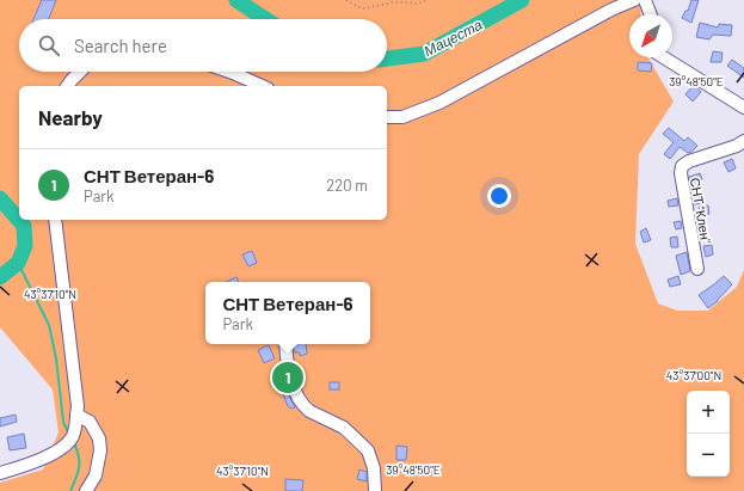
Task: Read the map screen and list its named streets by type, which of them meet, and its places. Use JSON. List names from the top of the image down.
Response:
{
  "streets": {
    "street": ["СНТ \"Клен\""]
  },
  "water": ["Мацеста"],
  "north": "bottom left",
  "page": {
    "search": "Search here",
    "heading": "Nearby",
    "list": [
      {
        "mark": "1",
        "name": "СНТ Ветеран-6",
        "note": "Park",
        "value": "220 m"
      }
    ],
    "popup": ["СНТ Ветеран-6", "Park"],
    "pins": "1",
    "map_buttons": ["+", "−"]
  },
  "coordinates": ["39°48'50\"E", "43°37'10\"N", "43°37'00\"N"]
}
